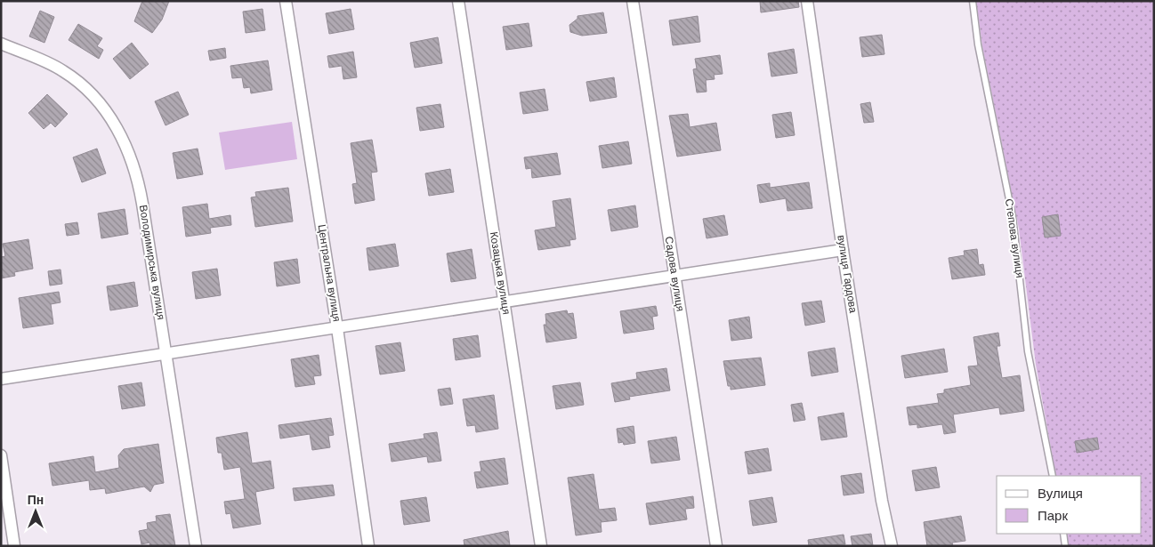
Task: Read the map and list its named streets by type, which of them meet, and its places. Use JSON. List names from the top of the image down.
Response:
{
  "streets": {
    "street": [
      "Володимирська вулиця",
      "Центральна вулиця",
      "Козацька вулиця",
      "Садова вулиця",
      "вулиця Гардова"
    ],
    "lane": ["Степова вулиця"]
  },
  "legend": ["Вулиця", "Парк"],
  "north": "top"
}
